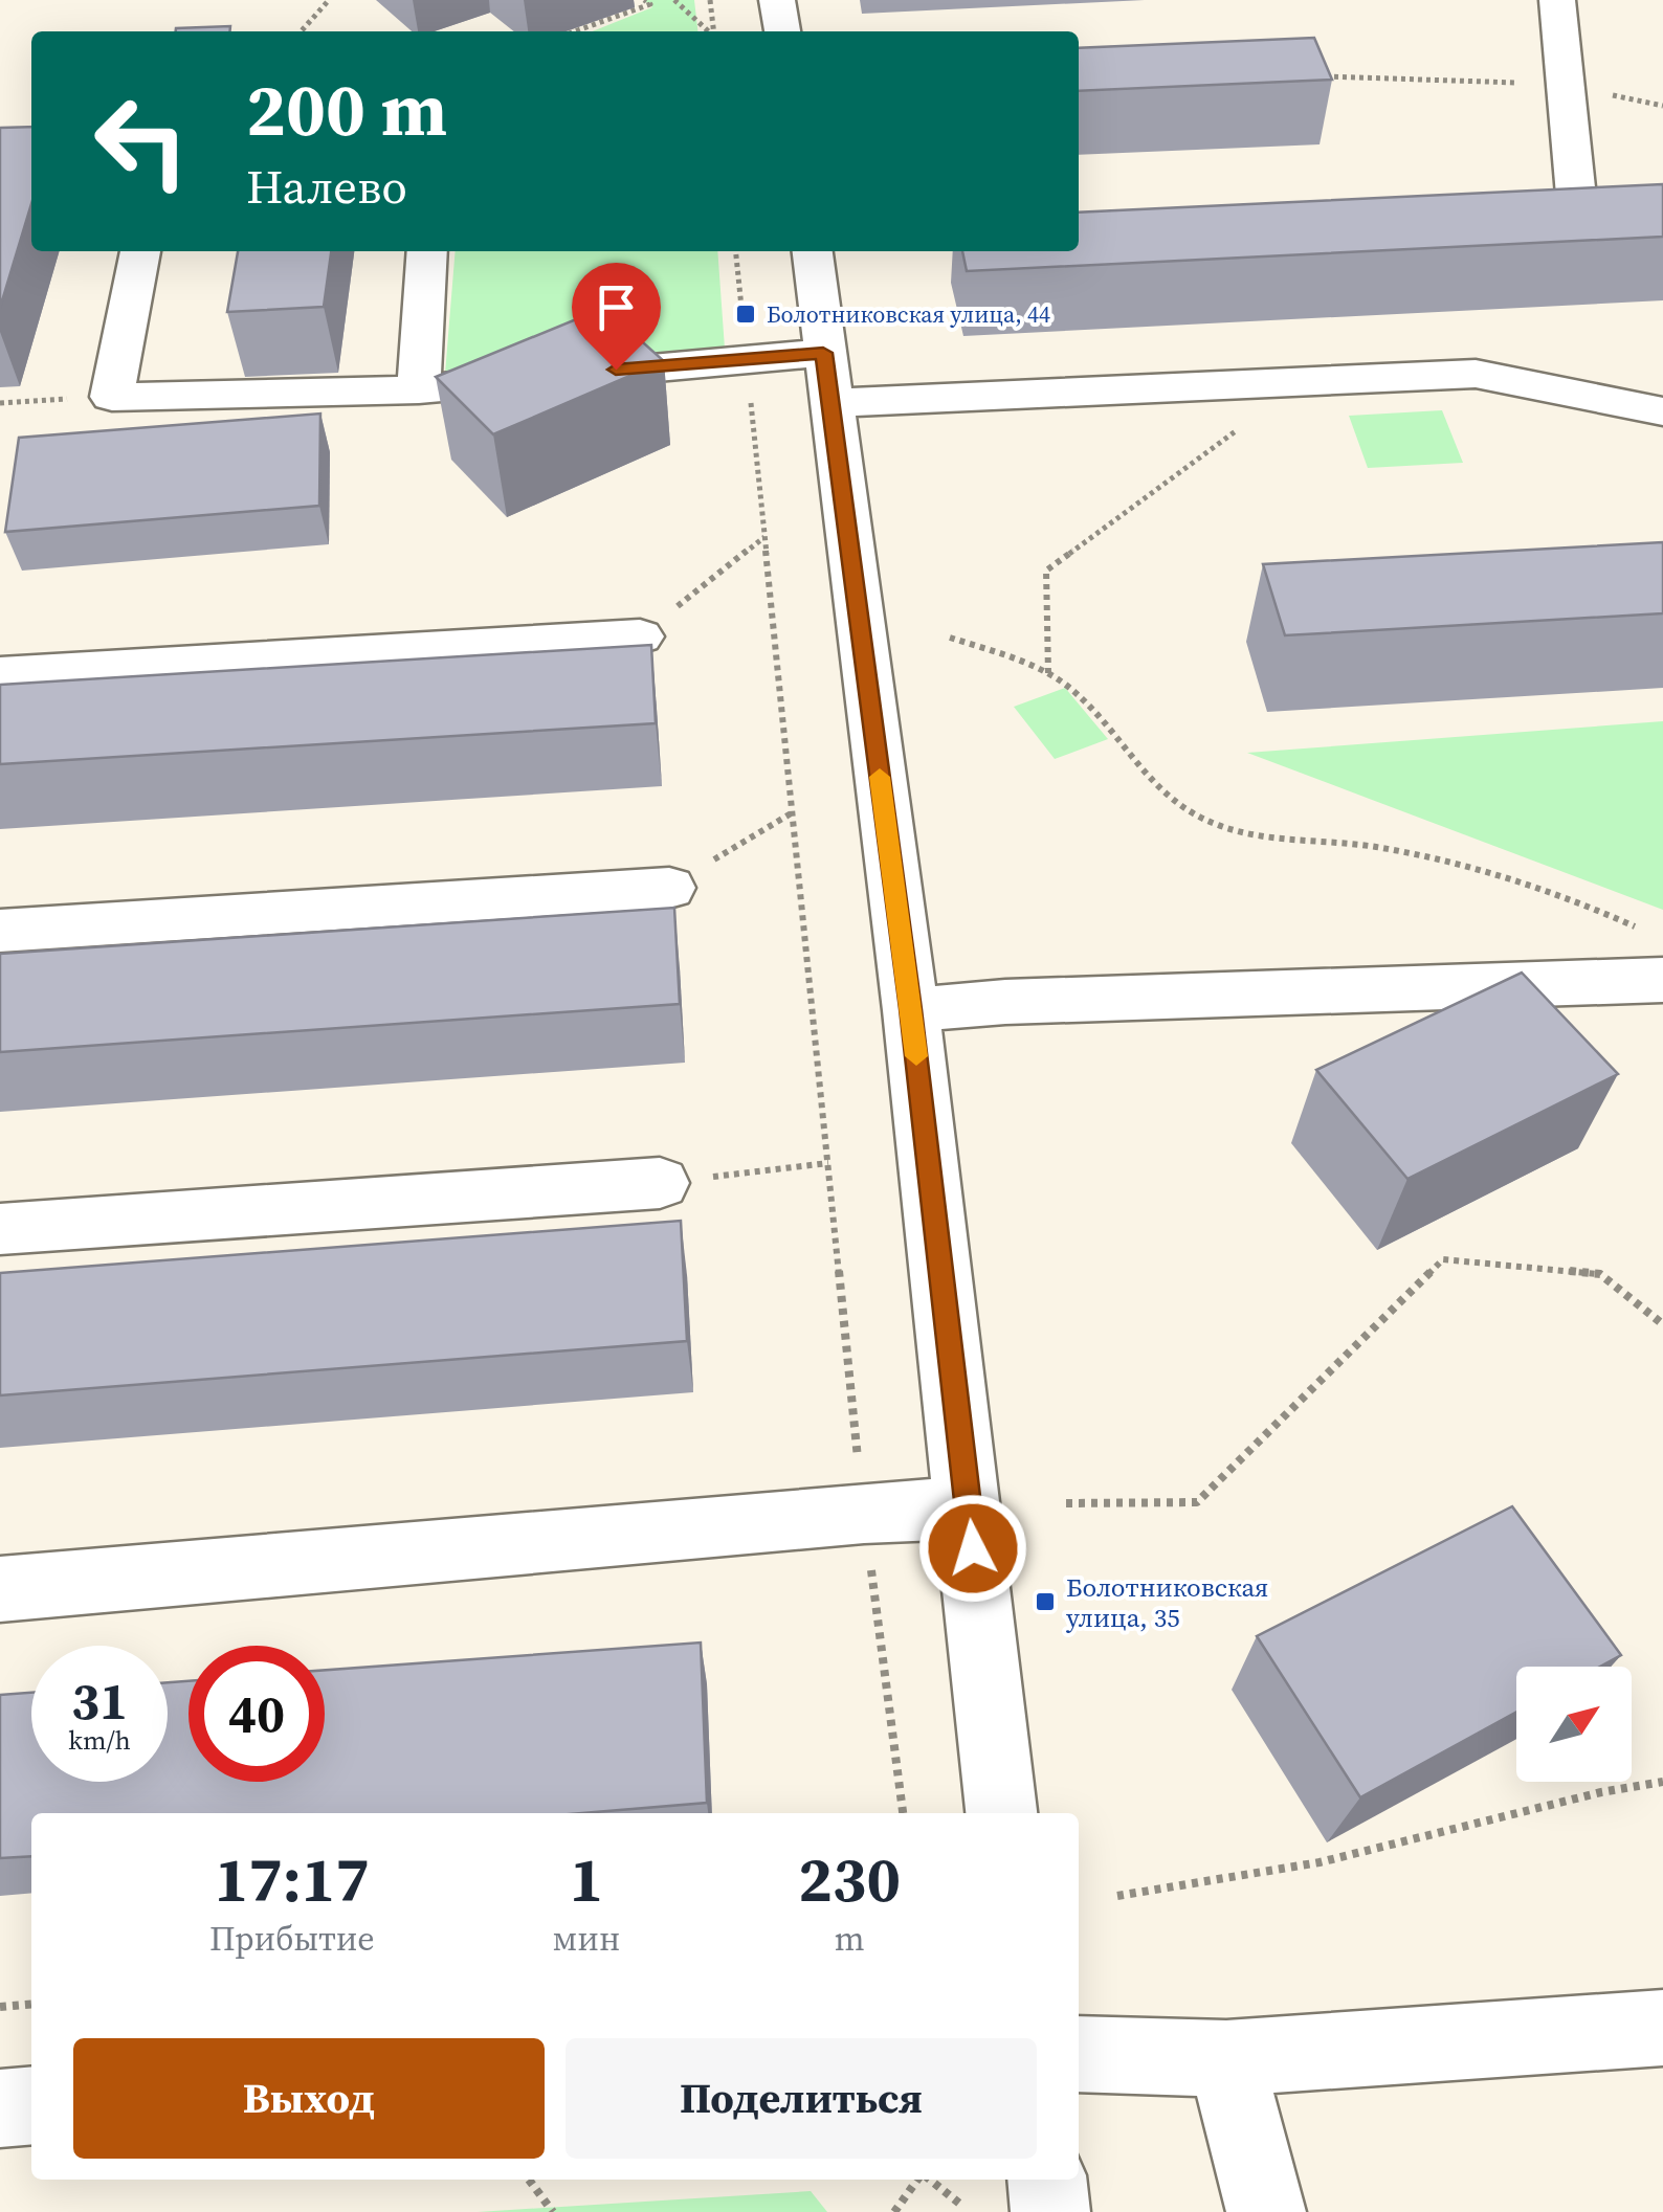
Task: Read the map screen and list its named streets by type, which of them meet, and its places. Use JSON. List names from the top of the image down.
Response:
{
  "places": {
    "transit": ["Болотниковская улица, 44", "Болотниковская улица, 35"]
  },
  "north": "top right",
  "page": {
    "turn": ["200 m", "Налево"],
    "speed": "31 km/h",
    "limit": "40",
    "eta": [
      "17:17",
      "Прибытие",
      "1",
      "мин",
      "230",
      "m"
    ],
    "buttons": ["Выход", "Поделиться"]
  }
}
